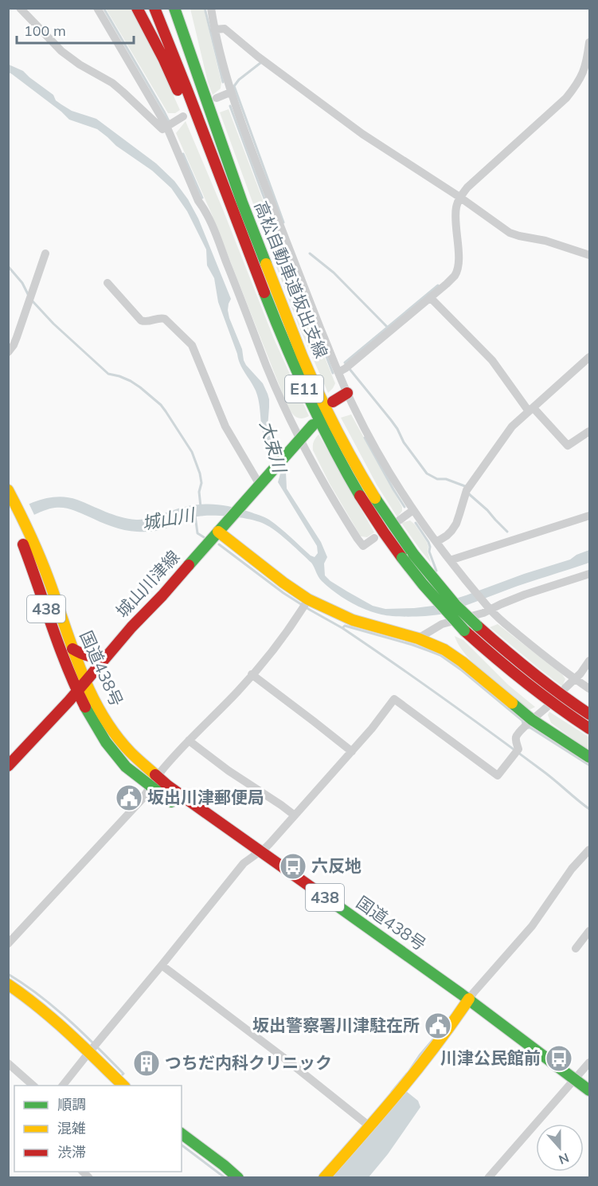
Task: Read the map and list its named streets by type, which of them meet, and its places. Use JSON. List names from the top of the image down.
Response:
{
  "streets": {
    "main road": [
      "高松自動車道坂出支線",
      "E11",
      "城山川津線",
      "438",
      "国道438号"
    ]
  },
  "crossings": [
    ["高松自動車道坂出支線", "E11"],
    ["城山川津線", "国道438号"]
  ],
  "water": ["大束川", "城山川"],
  "places": {
    "public building": ["坂出川津郵便局", "坂出警察署川津駐在所"],
    "bus stop": ["六反地", "川津公民館前"],
    "building": ["つちだ内科クリニック"]
  },
  "legend": ["順調", "混雑", "渋滞"],
  "scale_bar": "100 m",
  "north": "bottom"
}
